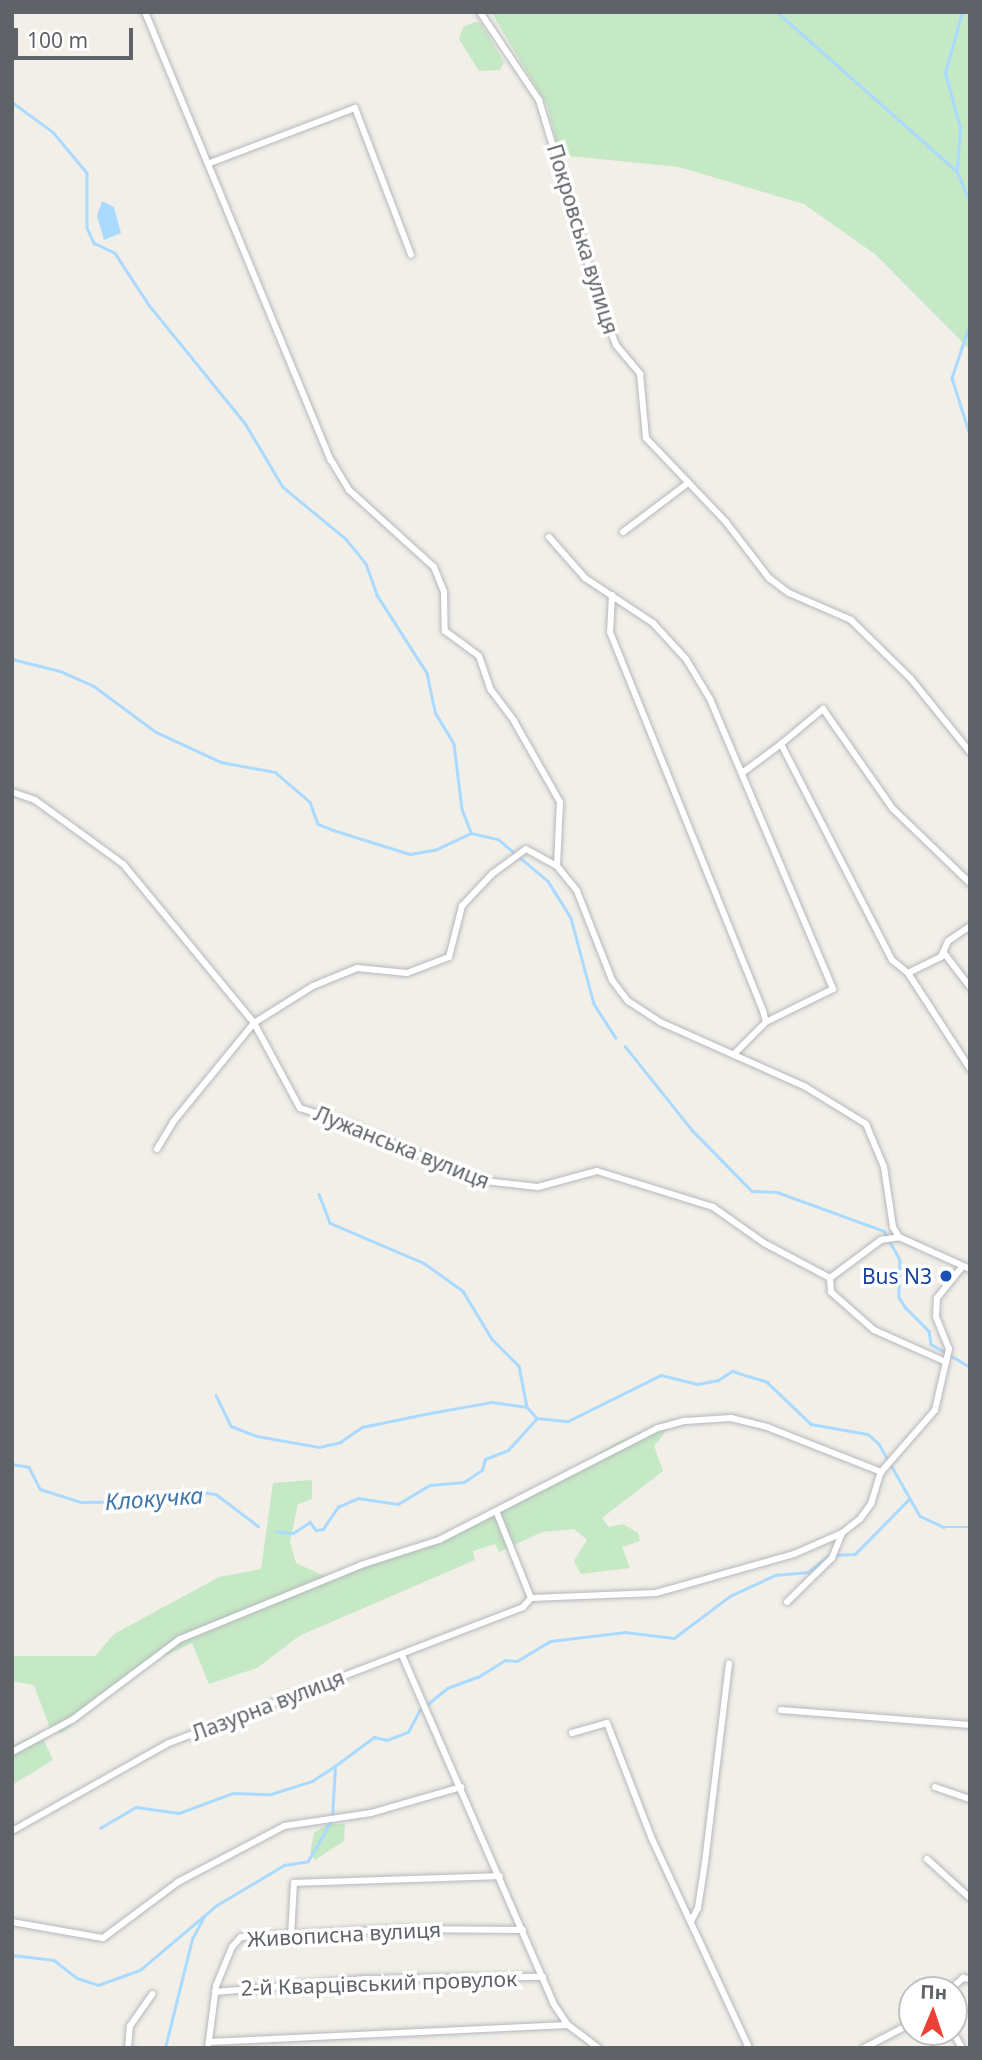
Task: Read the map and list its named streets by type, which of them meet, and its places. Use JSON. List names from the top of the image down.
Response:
{
  "streets": {
    "street": [
      "Покровська вулиця",
      "Лужанська вулиця",
      "Лазурна вулиця",
      "Живописна вулиця",
      "2-й Кварцівський провулок"
    ]
  },
  "crossings": [
    ["Живописна вулиця", "2-й Кварцівський провулок"]
  ],
  "water": ["Клокучка"],
  "places": ["Bus N3"],
  "scale_bar": "100 m",
  "north": "top"
}
